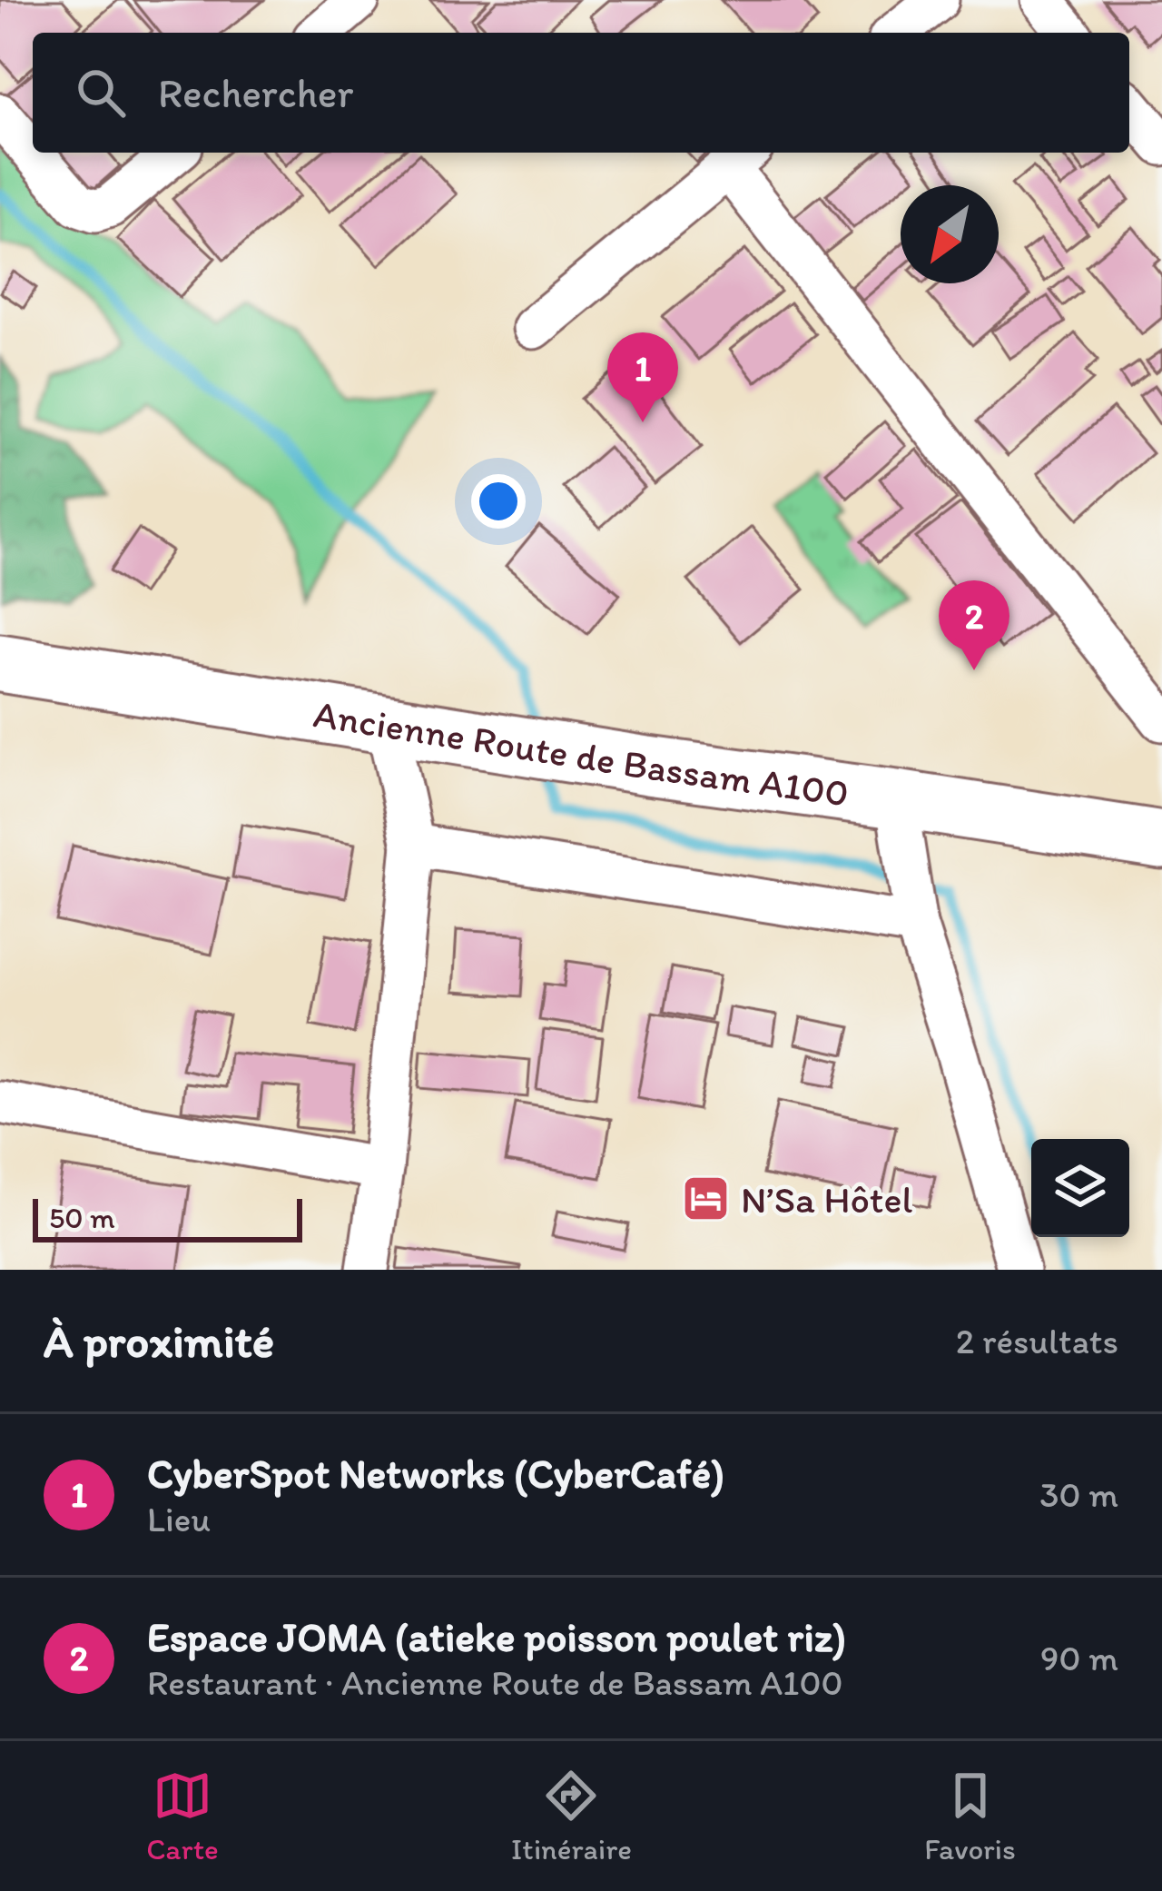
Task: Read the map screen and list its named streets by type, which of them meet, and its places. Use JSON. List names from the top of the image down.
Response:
{
  "streets": {
    "main road": ["Ancienne Route de Bassam A100"]
  },
  "places": {
    "hotel": ["N’Sa Hôtel"]
  },
  "scale_bar": "50 m",
  "north": "bottom left",
  "page": {
    "search": "Rechercher",
    "pins": ["1", "2"],
    "scale": "50 m",
    "heading": ["À proximité", "2 résultats"],
    "list": [
      {
        "mark": "1",
        "name": "CyberSpot Networks (CyberCafé)",
        "note": "Lieu",
        "value": "30 m"
      },
      {
        "mark": "2",
        "name": "Espace JOMA (atieke poisson poulet riz)",
        "note": "Restaurant · Ancienne Route de Bassam A100",
        "value": "90 m"
      }
    ],
    "nav": ["Carte", "Itinéraire", "Favoris"]
  }
}
